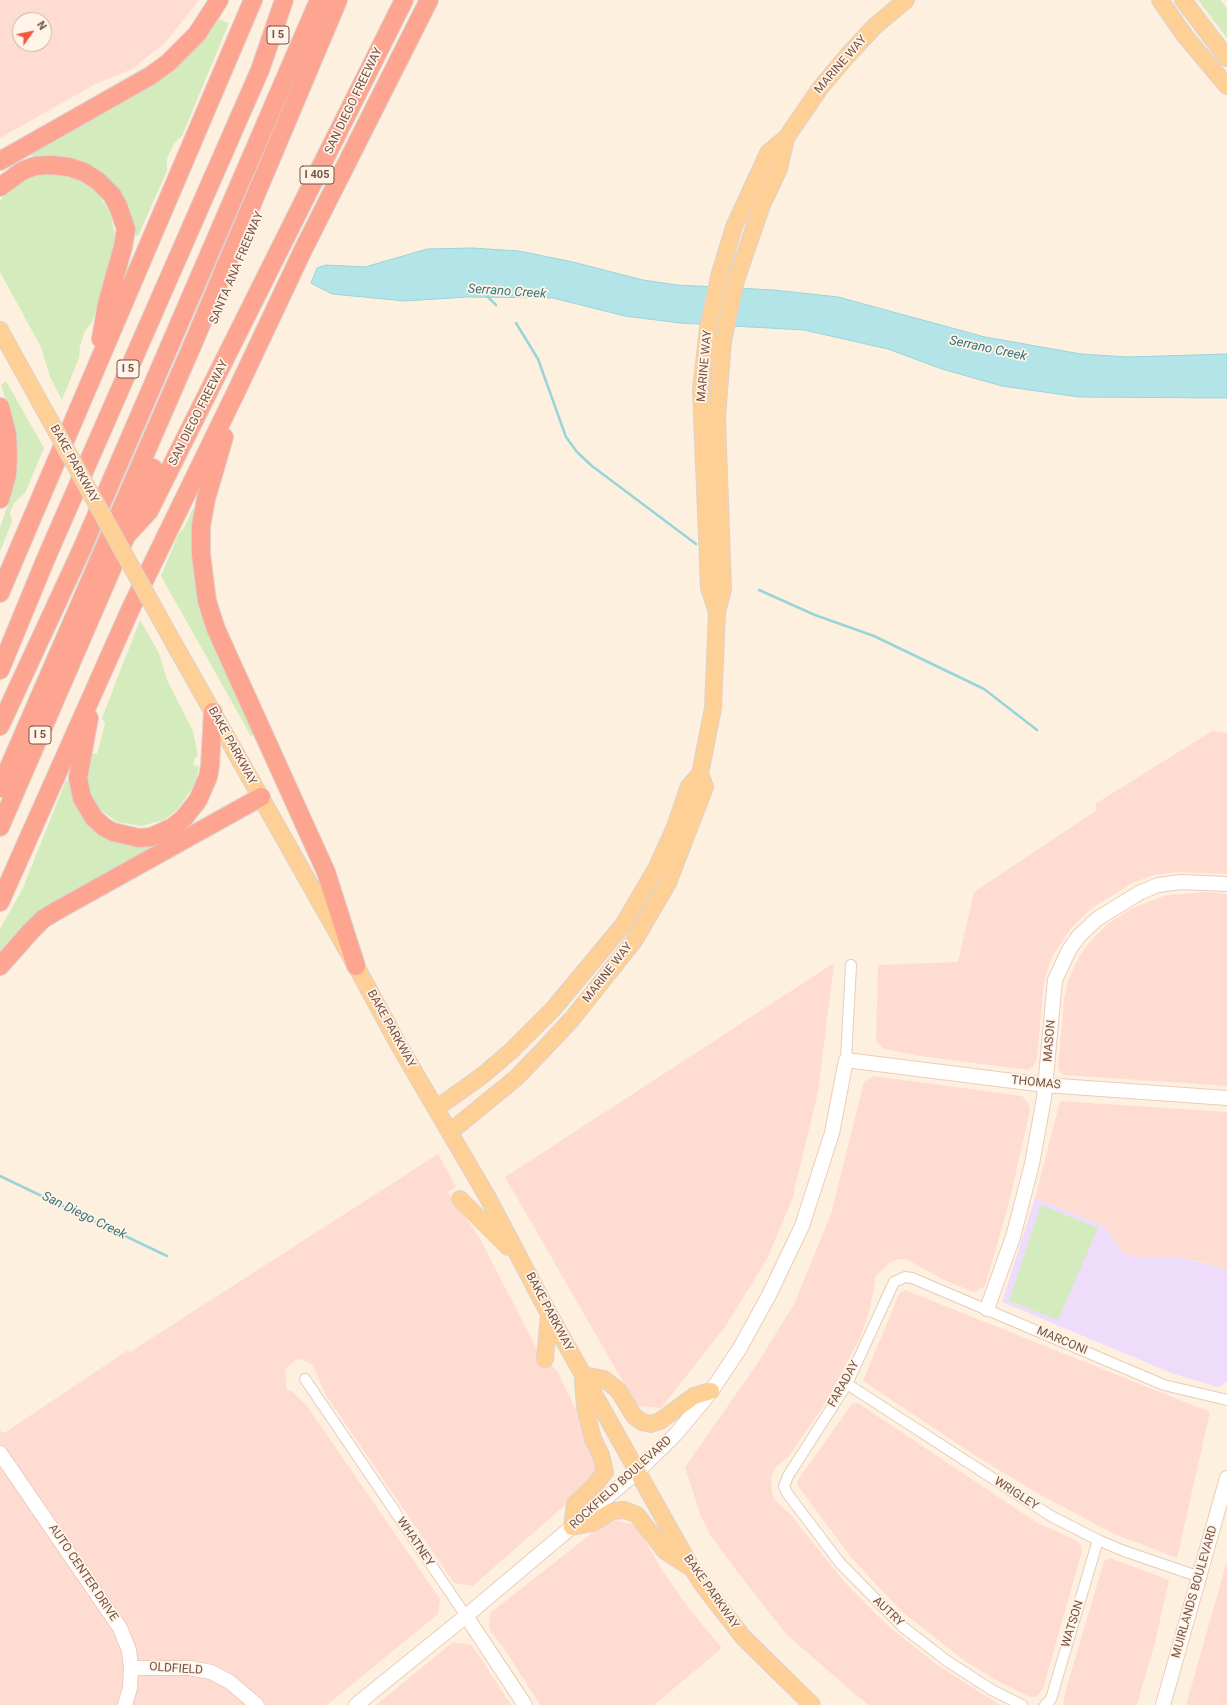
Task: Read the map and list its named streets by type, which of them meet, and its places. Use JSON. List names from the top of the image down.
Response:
{
  "streets": {
    "highway": [
      "I 5",
      "SAN DIEGO FREEWAY",
      "I 405",
      "SANTA ANA FREEWAY"
    ],
    "main road": ["MARINE WAY", "BAKE PARKWAY"],
    "street": [
      "MASON",
      "THOMAS",
      "MARCONI",
      "FARADAY",
      "ROCKFIELD BOULEVARD",
      "WRIGLEY",
      "WHATNEY",
      "AUTO CENTER DRIVE",
      "MUIRLANDS BOULEVARD",
      "AUTRY",
      "WATSON",
      "OLDFIELD"
    ]
  },
  "crossings": [
    ["MARINE WAY", "BAKE PARKWAY"],
    ["SAN DIEGO FREEWAY", "SANTA ANA FREEWAY"],
    ["BAKE PARKWAY", "ROCKFIELD BOULEVARD"],
    ["MASON", "THOMAS"],
    ["MASON", "MARCONI"],
    ["THOMAS", "ROCKFIELD BOULEVARD"],
    ["MARCONI", "FARADAY"],
    ["FARADAY", "WRIGLEY"],
    ["FARADAY", "AUTRY"],
    ["ROCKFIELD BOULEVARD", "WHATNEY"],
    ["WRIGLEY", "MUIRLANDS BOULEVARD"],
    ["WRIGLEY", "WATSON"],
    ["AUTO CENTER DRIVE", "OLDFIELD"]
  ],
  "water": ["Serrano Creek", "San Diego Creek"],
  "north": "top right"
}
